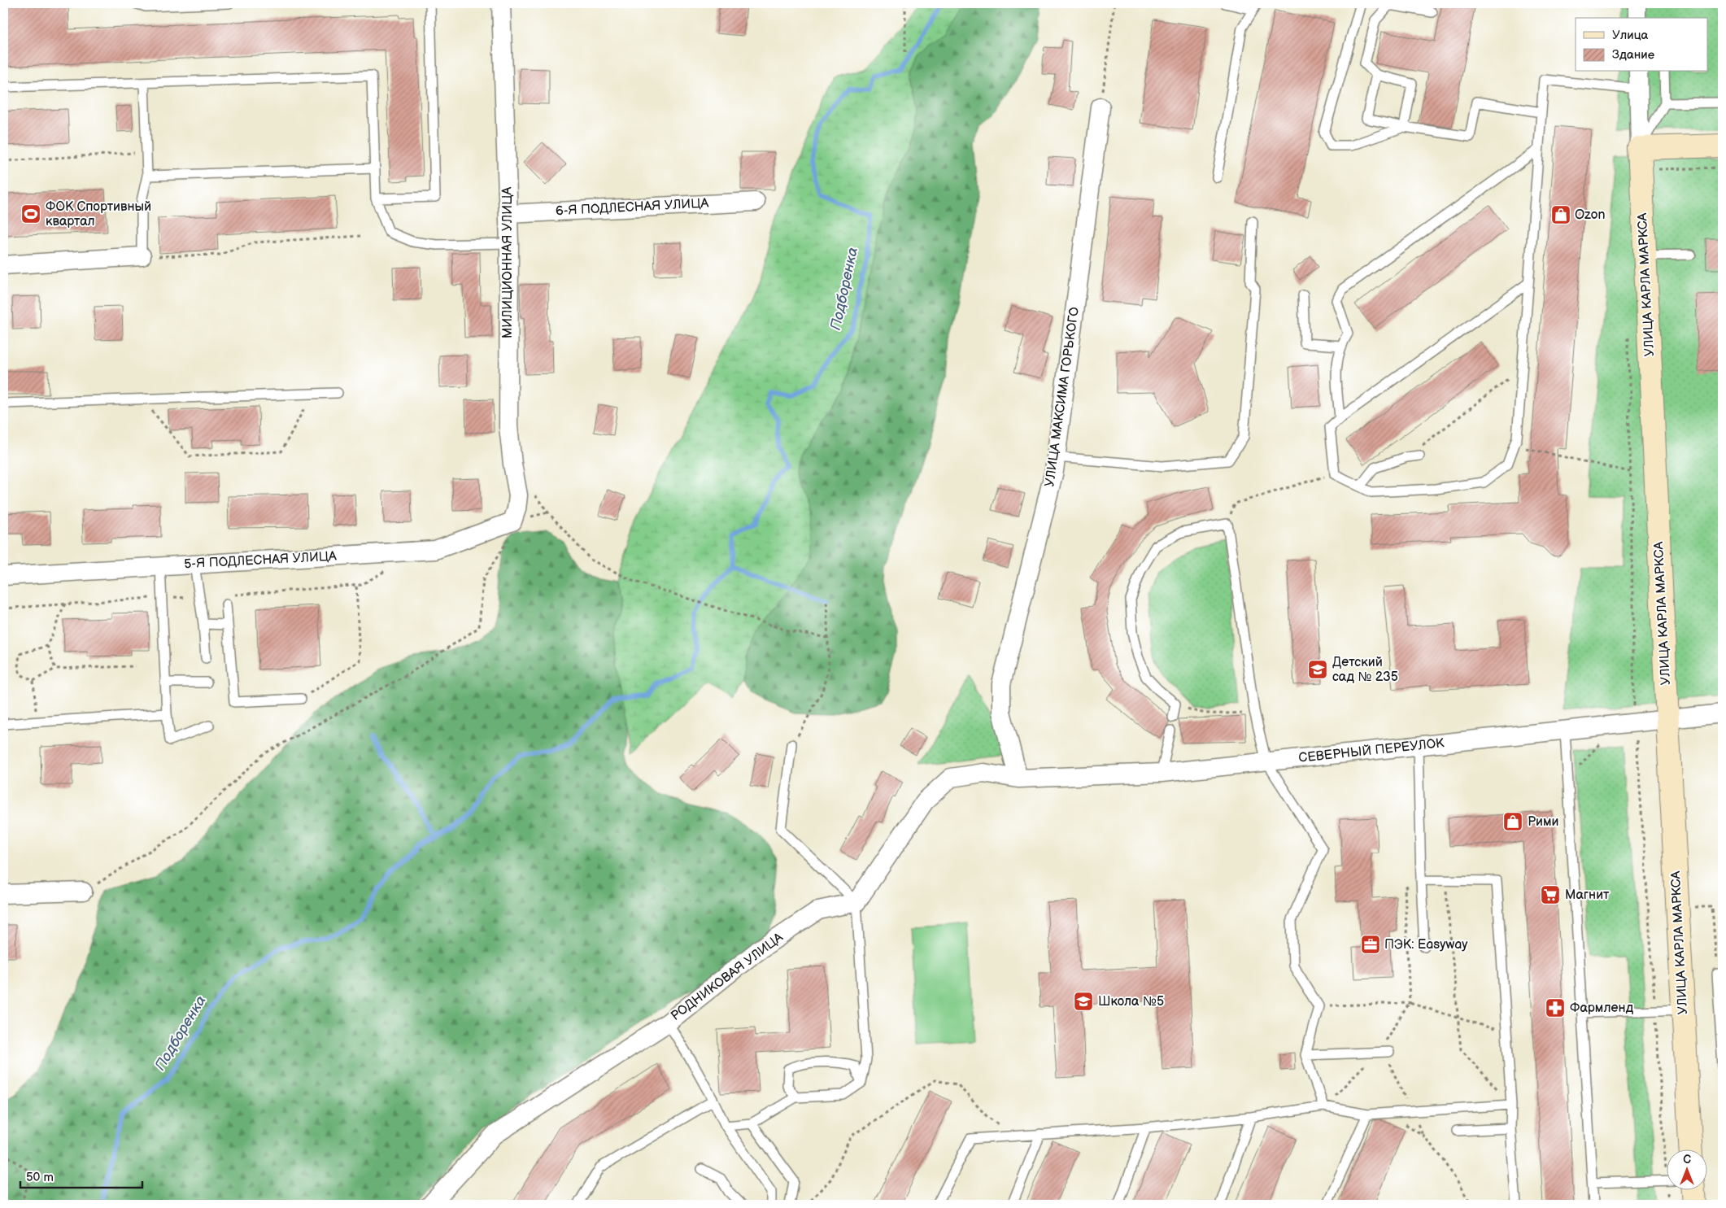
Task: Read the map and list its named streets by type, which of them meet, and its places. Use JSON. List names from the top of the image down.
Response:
{
  "streets": {
    "street": [
      "6-Я ПОДЛЕСНАЯ УЛИЦА",
      "МИЛИЦИОННАЯ УЛИЦА",
      "УЛИЦА КАРЛА МАРКСА",
      "УЛИЦА МАКСИМА ГОРЬКОГО",
      "5-Я ПОДЛЕСНАЯ УЛИЦА",
      "СЕВЕРНЫЙ ПЕРЕУЛОК",
      "РОДНИКОВАЯ УЛИЦА"
    ]
  },
  "crossings": [
    ["6-Я ПОДЛЕСНАЯ УЛИЦА", "МИЛИЦИОННАЯ УЛИЦА"],
    ["МИЛИЦИОННАЯ УЛИЦА", "5-Я ПОДЛЕСНАЯ УЛИЦА"],
    ["УЛИЦА КАРЛА МАРКСА", "СЕВЕРНЫЙ ПЕРЕУЛОК"],
    ["УЛИЦА МАКСИМА ГОРЬКОГО", "СЕВЕРНЫЙ ПЕРЕУЛОК"]
  ],
  "water": ["Подборенка"],
  "places": {
    "sports": ["ФОК Спортивный квартал"],
    "shop": ["Ozon", "Рими"],
    "school or university": ["Детский сад № 235", "Школа №5"],
    "supermarket": ["Магнит"],
    "office": ["ПЭК: Easyway"],
    "pharmacy": ["Фармленд"]
  },
  "legend": ["Улица", "Здание"],
  "scale_bar": "50 m",
  "north": "top"
}
